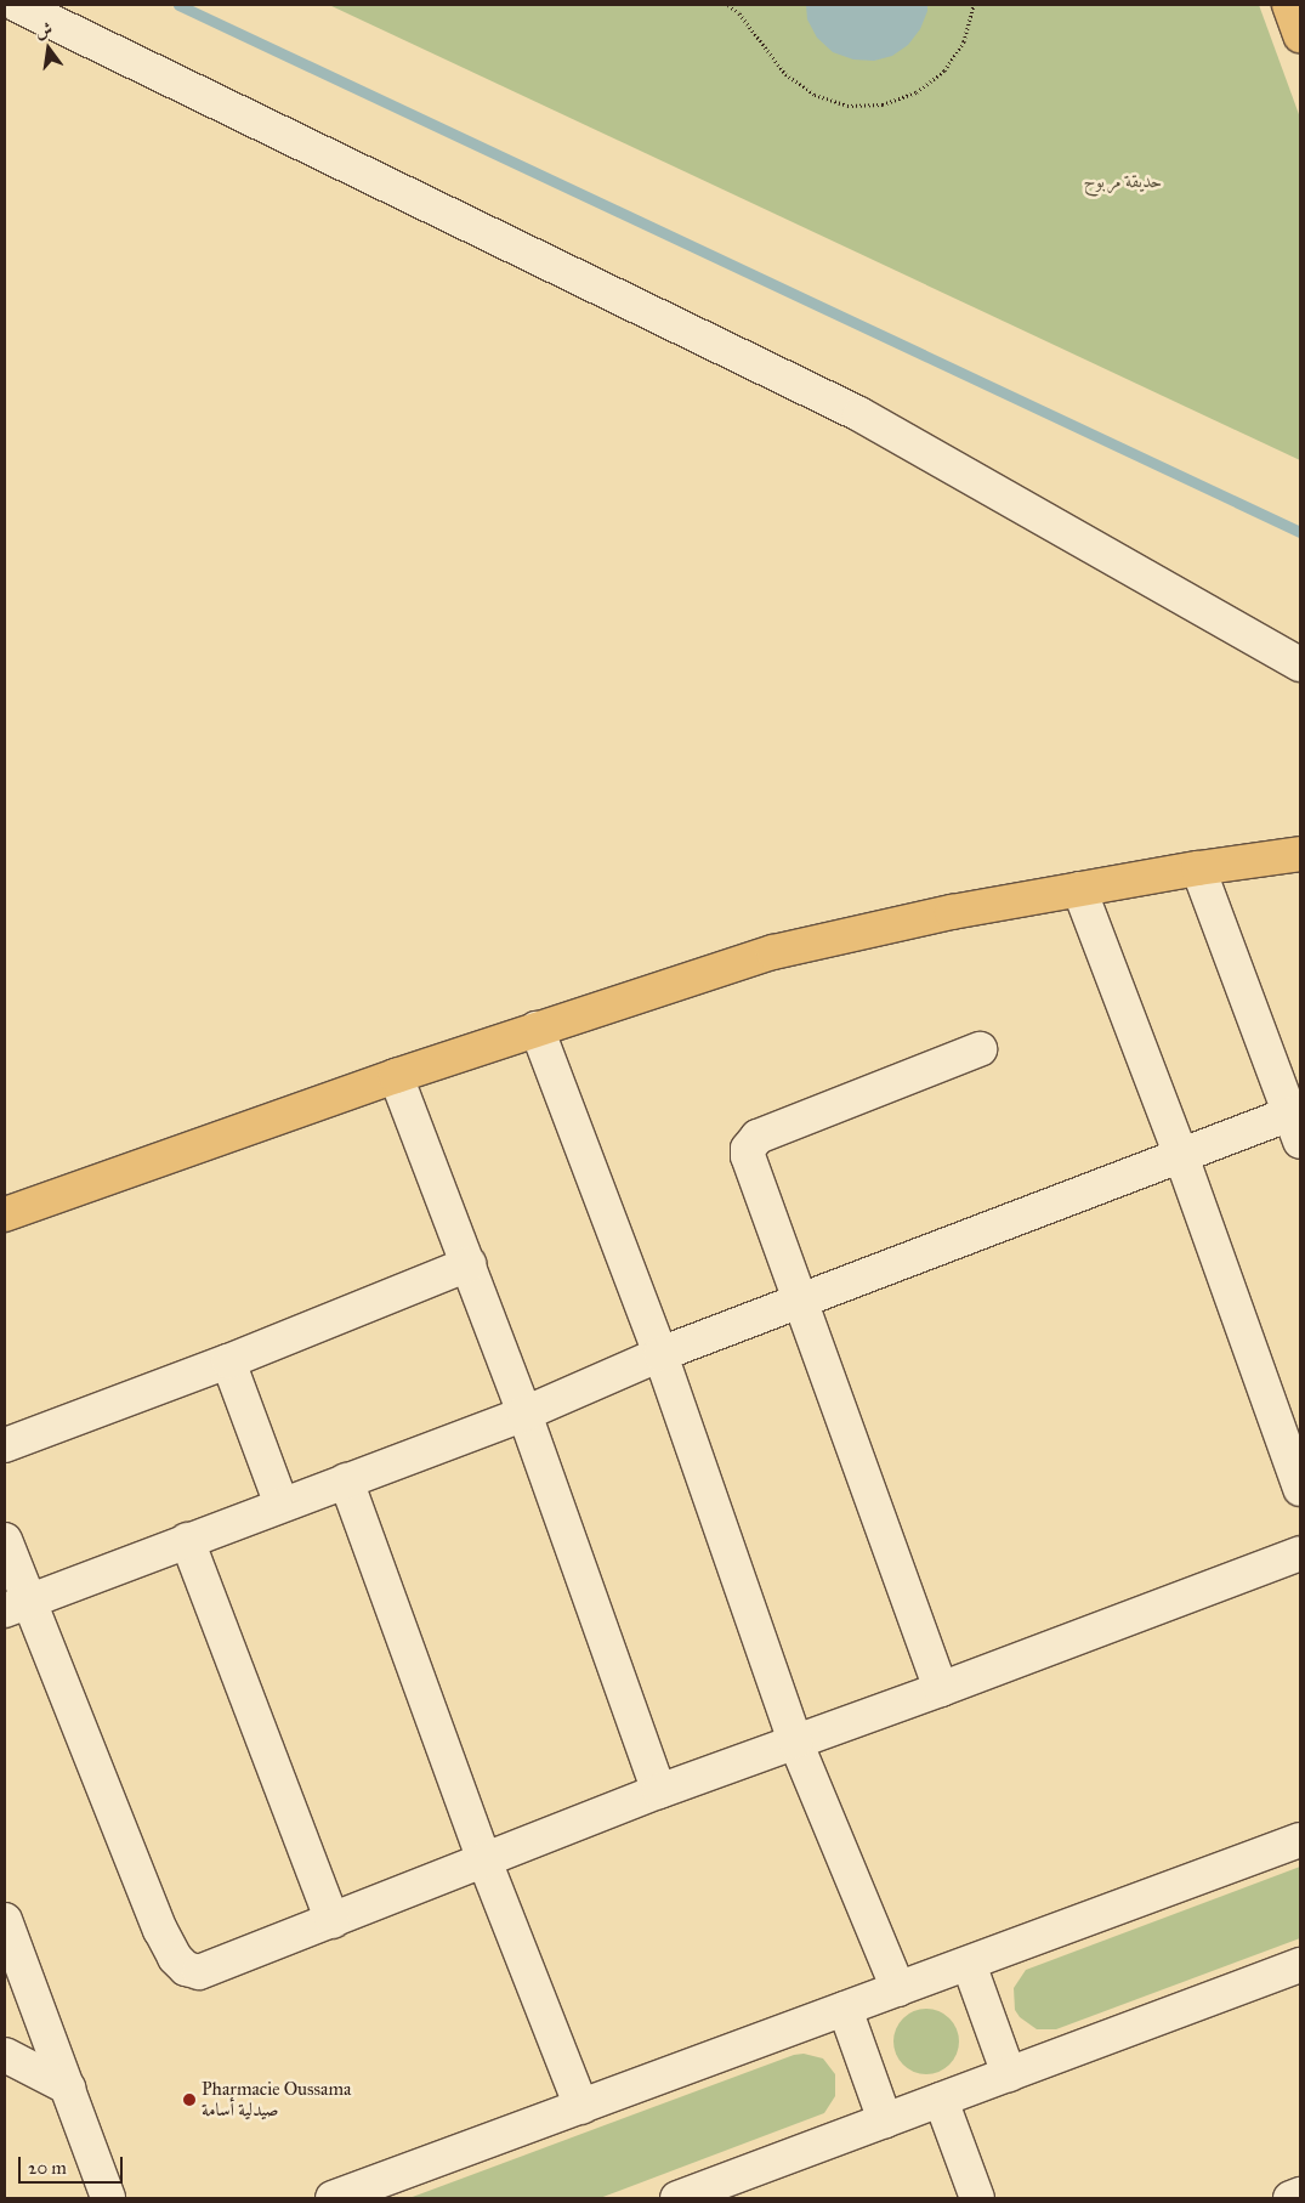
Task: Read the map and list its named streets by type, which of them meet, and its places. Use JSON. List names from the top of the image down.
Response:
{
  "parks": ["حديقة مربوح"],
  "places": ["Pharmacie Oussama صيدلية أسامة"],
  "scale_bar": "20 m",
  "north": "top"
}
